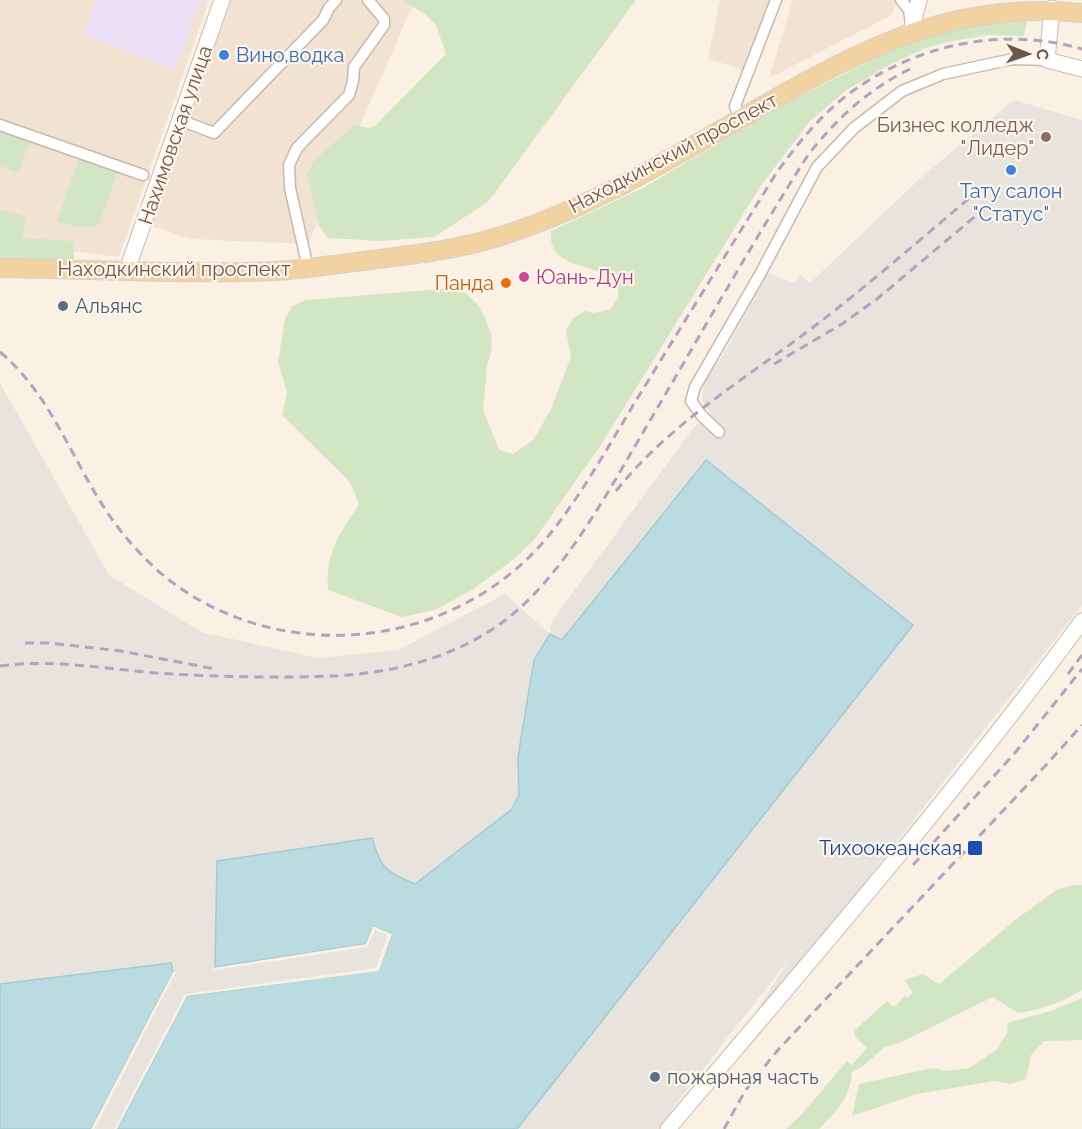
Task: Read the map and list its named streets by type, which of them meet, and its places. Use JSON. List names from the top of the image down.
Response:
{
  "streets": {
    "main road": ["Находкинский проспект"],
    "street": ["Нахимовская улица"]
  },
  "crossings": [
    ["Нахимовская улица", "Находкинский проспект"]
  ],
  "places": {
    "other": [
      "Вино,водка",
      "Бизнес колледж \"Лидер\"",
      "Тату салон \"Статус\"",
      "Юань-Дун",
      "Панда",
      "Альянс",
      "пожарная часть"
    ],
    "transit": ["Тихоокеанская"]
  },
  "north": "right"
}
